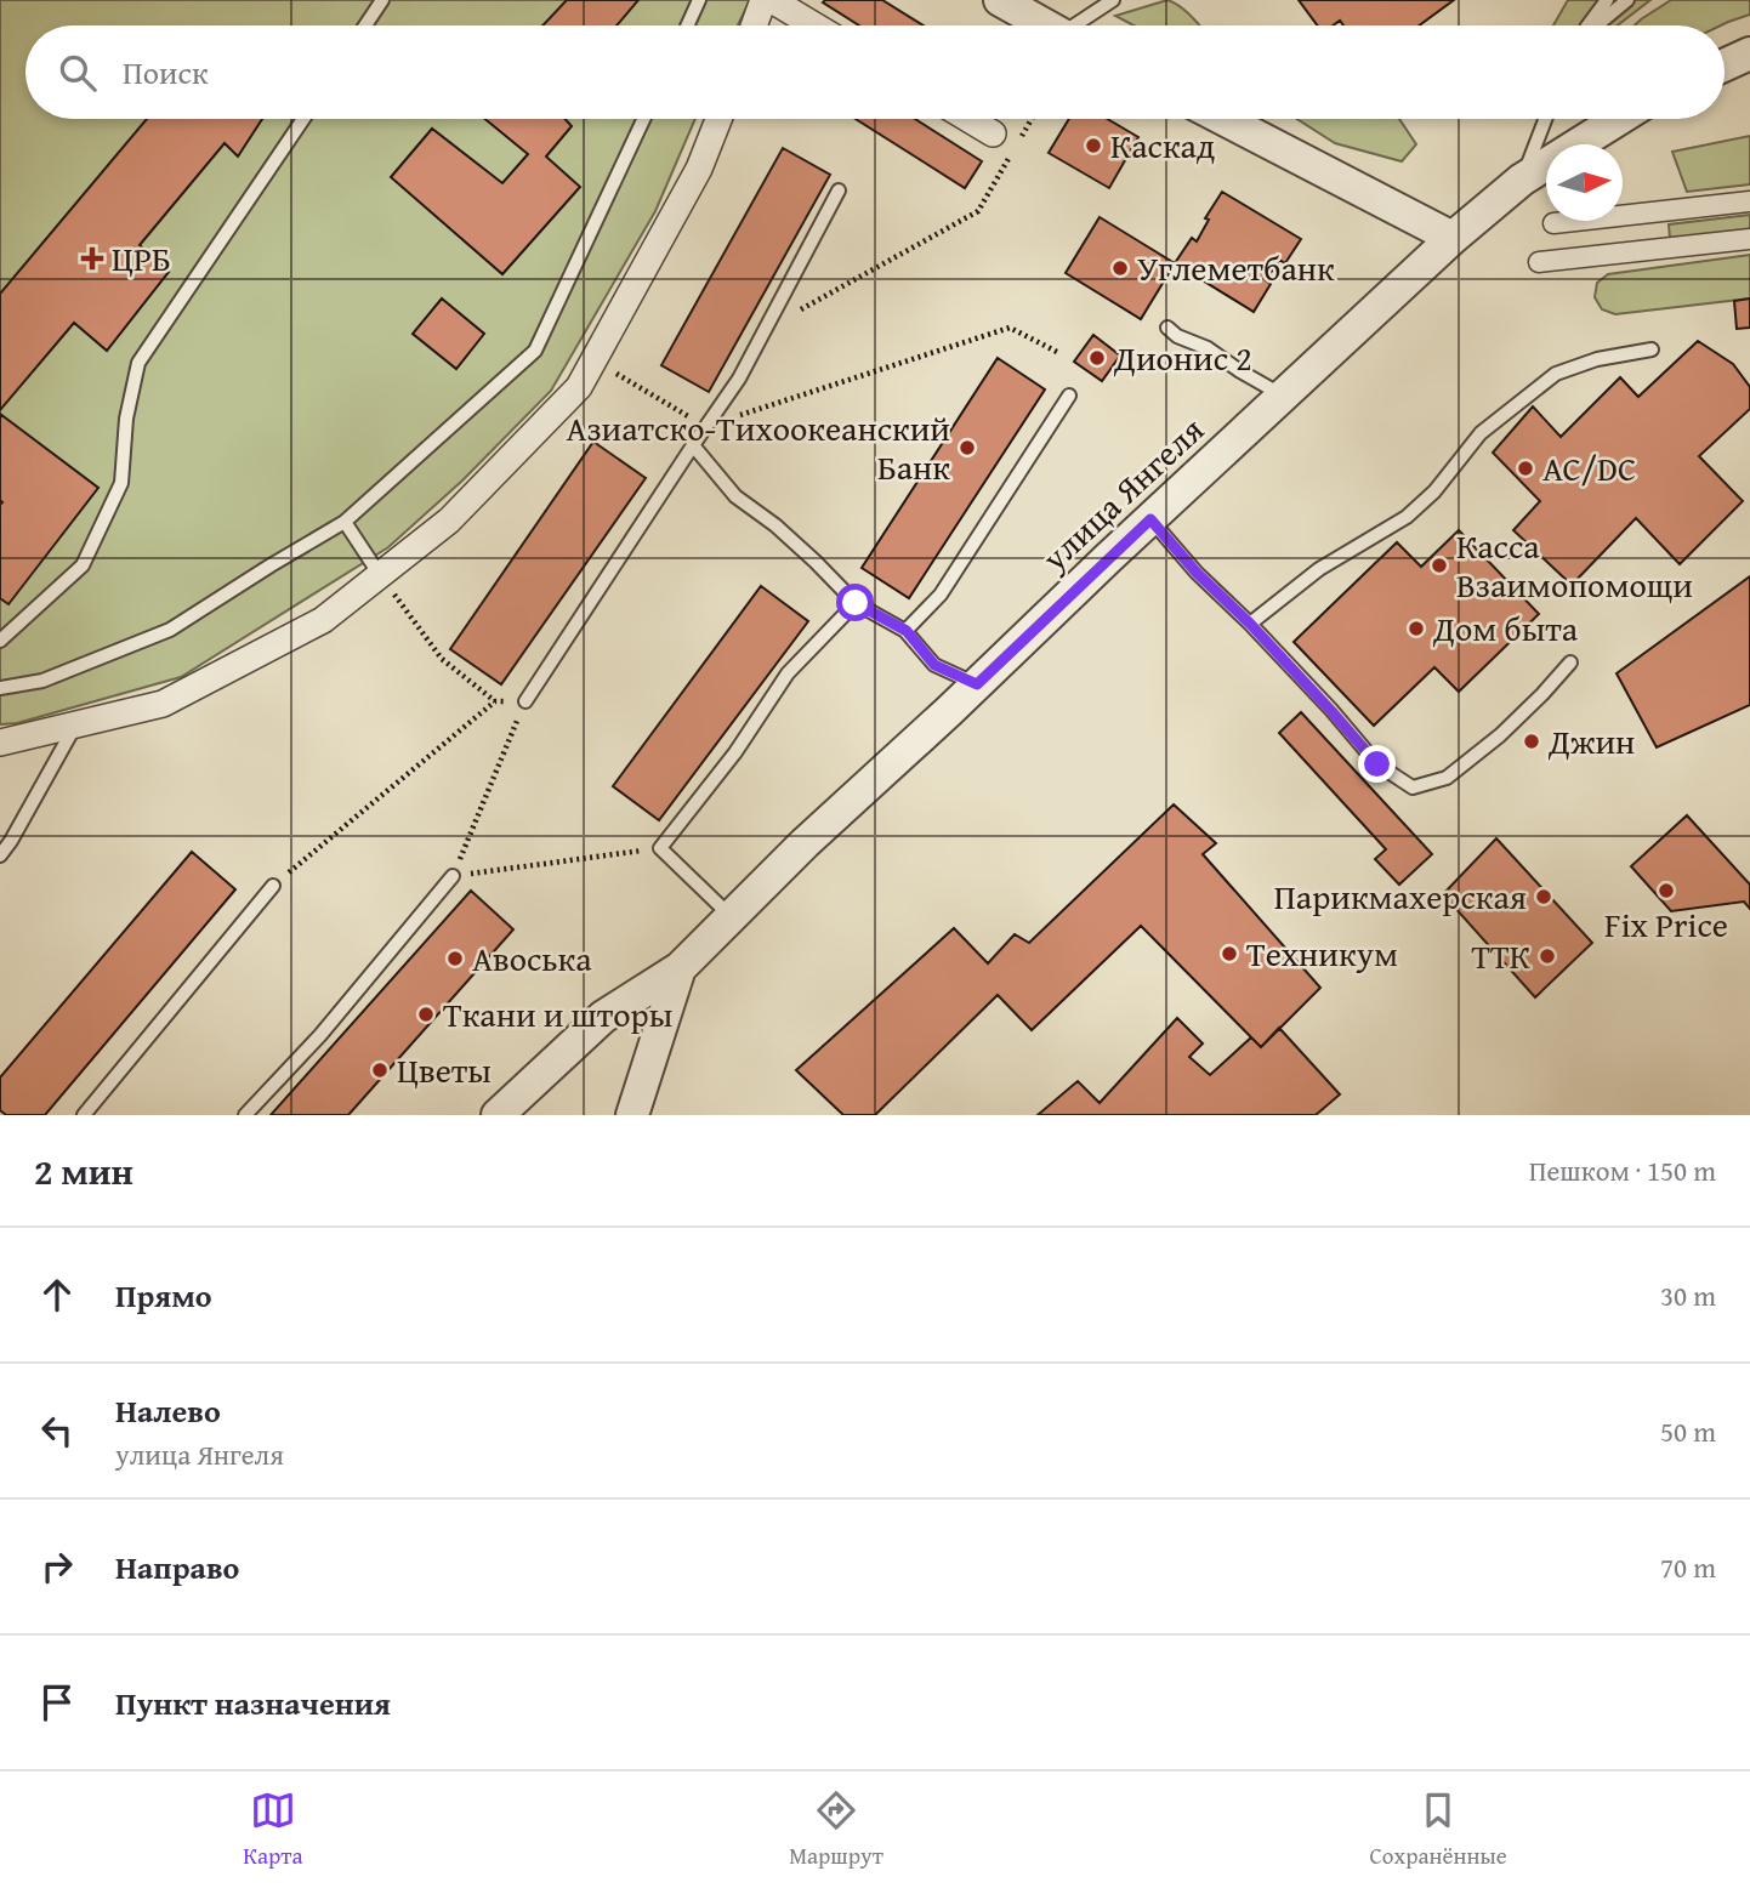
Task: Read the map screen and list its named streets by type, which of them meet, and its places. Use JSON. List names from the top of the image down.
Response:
{
  "streets": {
    "street": ["улица Янгеля"]
  },
  "places": {
    "other": [
      "Каскад",
      "Углеметбанк",
      "Дионис 2",
      "Азиатско-Тихоокеанский Банк",
      "AC/DC",
      "Касса Взаимопомощи",
      "Дом быта",
      "Джин",
      "Fix Price",
      "Парикмахерская",
      "Техникум",
      "ТТК",
      "Авоська",
      "Ткани и шторы",
      "Цветы"
    ],
    "health": ["ЦРБ"]
  },
  "north": "right",
  "page": {
    "search": "Поиск",
    "heading": ["2 мин", "Пешком · 150 m"],
    "list": [
      ["Прямо", "30 m"],
      ["Налево", "улица Янгеля", "50 m"],
      ["Направо", "70 m"],
      "Пункт назначения"
    ],
    "nav": ["Карта", "Маршрут", "Сохранённые"]
  }
}
